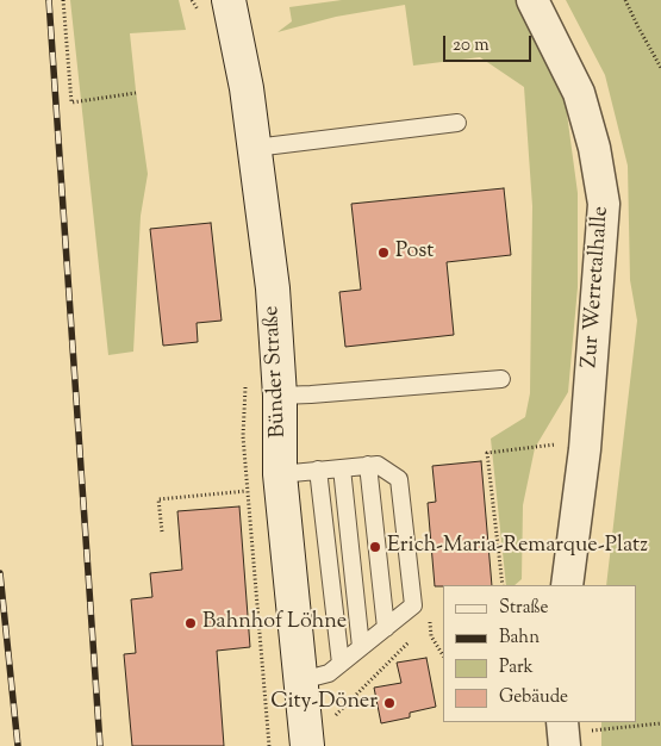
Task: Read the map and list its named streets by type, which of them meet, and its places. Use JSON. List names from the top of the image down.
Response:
{
  "streets": {
    "main road": ["Bünder Straße"],
    "street": ["Zur Werretalhalle"]
  },
  "places": [
    "Post",
    "Erich-Maria-Remarque-Platz",
    "Bahnhof Löhne",
    "City-Döner"
  ],
  "legend": [
    "Straße",
    "Bahn",
    "Park",
    "Gebäude"
  ],
  "scale_bar": "20 m"
}
